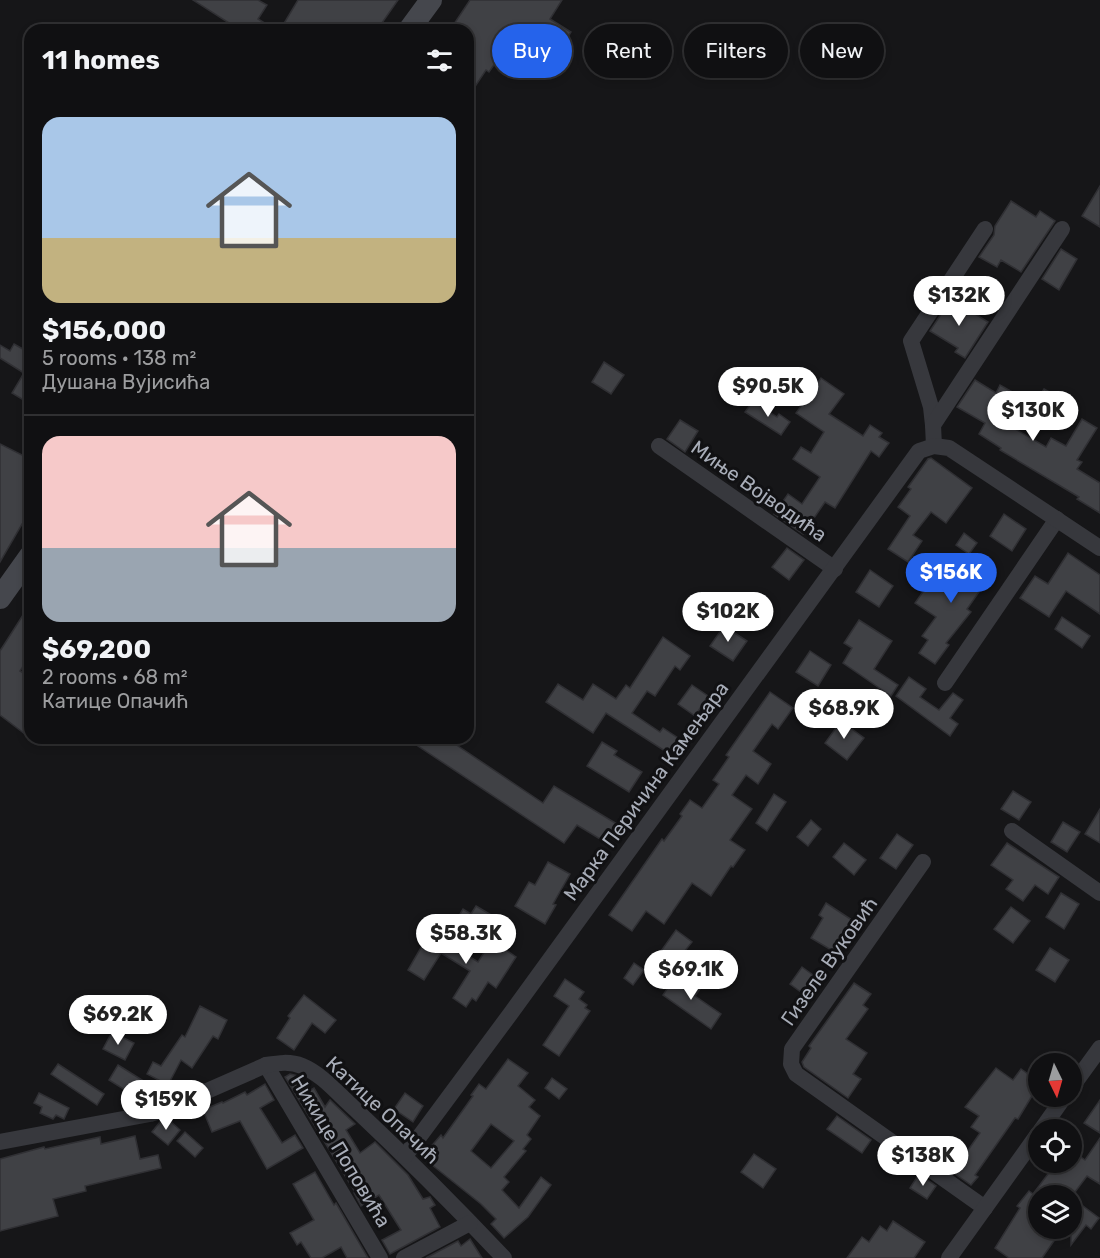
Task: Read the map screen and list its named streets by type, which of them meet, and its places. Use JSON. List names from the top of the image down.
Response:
{
  "streets": {
    "street": [
      "Миње Војводића",
      "Марка Перичина Камењара",
      "Гизеле Вуковић",
      "Катице Опачић",
      "Никице Поповића"
    ]
  },
  "crossings": [
    ["Миње Војводића", "Марка Перичина Камењара"],
    ["Марка Перичина Камењара", "Катице Опачић"],
    ["Катице Опачић", "Никице Поповића"]
  ],
  "north": "bottom",
  "page": {
    "chip": [
      "Buy",
      "Rent",
      "Filters",
      "New"
    ],
    "heading": "11 homes",
    "list": [
      {
        "name": "$156,000",
        "note": "5 rooms · 138 m² · Душана Вујисића"
      },
      {
        "name": "$69,200",
        "note": "2 rooms · 68 m² · Катице Опачић"
      }
    ],
    "price": [
      "$132K",
      "$90.5K",
      "$130K",
      "$156K",
      "$102K",
      "$68.9K",
      "$58.3K",
      "$69.1K",
      "$69.2K",
      "$159K",
      "$138K"
    ]
  }
}
